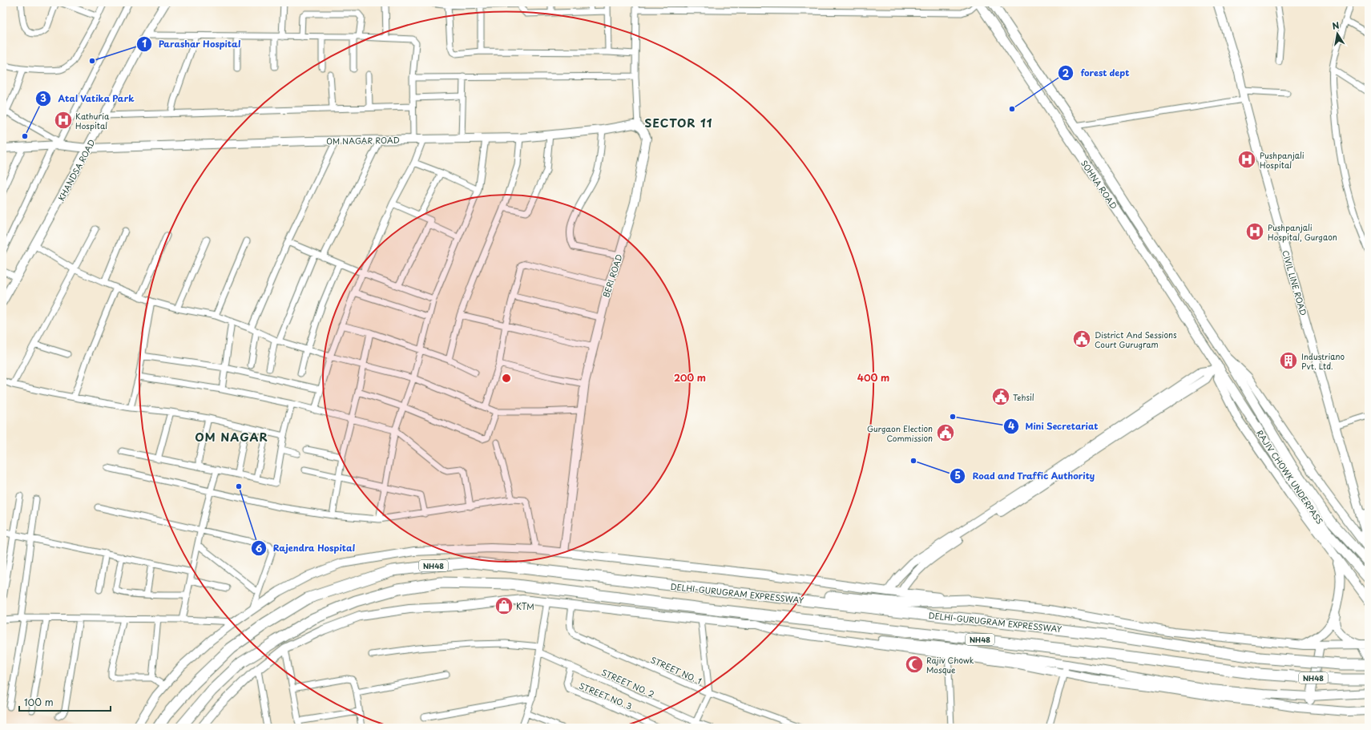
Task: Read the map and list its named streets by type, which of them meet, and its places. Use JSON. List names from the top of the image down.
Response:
{
  "streets": {
    "highway": ["NH48", "DELHI-GURUGRAM EXPRESSWAY"],
    "main road": ["SOHNA ROAD", "RAJIV CHOWK UNDERPASS"],
    "street": [
      "OM NAGAR ROAD",
      "KHANDSA ROAD",
      "BERI ROAD",
      "CIVIL LINE ROAD",
      "STREET NO. 1",
      "STREET NO. 2",
      "STREET NO. 3"
    ]
  },
  "crossings": [
    ["OM NAGAR ROAD", "KHANDSA ROAD"],
    ["OM NAGAR ROAD", "BERI ROAD"],
    ["SOHNA ROAD", "RAJIV CHOWK UNDERPASS"],
    ["STREET NO. 2", "STREET NO. 3"]
  ],
  "districts": ["SECTOR 11", "OM NAGAR"],
  "places": {
    "other": [
      "Parashar Hospital",
      "forest dept",
      "Atal Vatika Park",
      "Mini Secretariat",
      "Road and Traffic Authority",
      "Rajendra Hospital"
    ],
    "hospital": ["Kathuria Hospital", "Pushpanjali Hospital", "Pushpanjali Hospital, Gurgaon"],
    "public building": ["District And Sessions Court Gurugram", "Tehsil", "Gurgaon Election Commission"],
    "building": ["Industriano Pvt. Ltd."],
    "shop": ["KTM"],
    "mosque": ["Rajiv Chowk Mosque"]
  },
  "scale_bar": "100 m",
  "north": "top",
  "rings": ["200 m", "400 m"]
}
